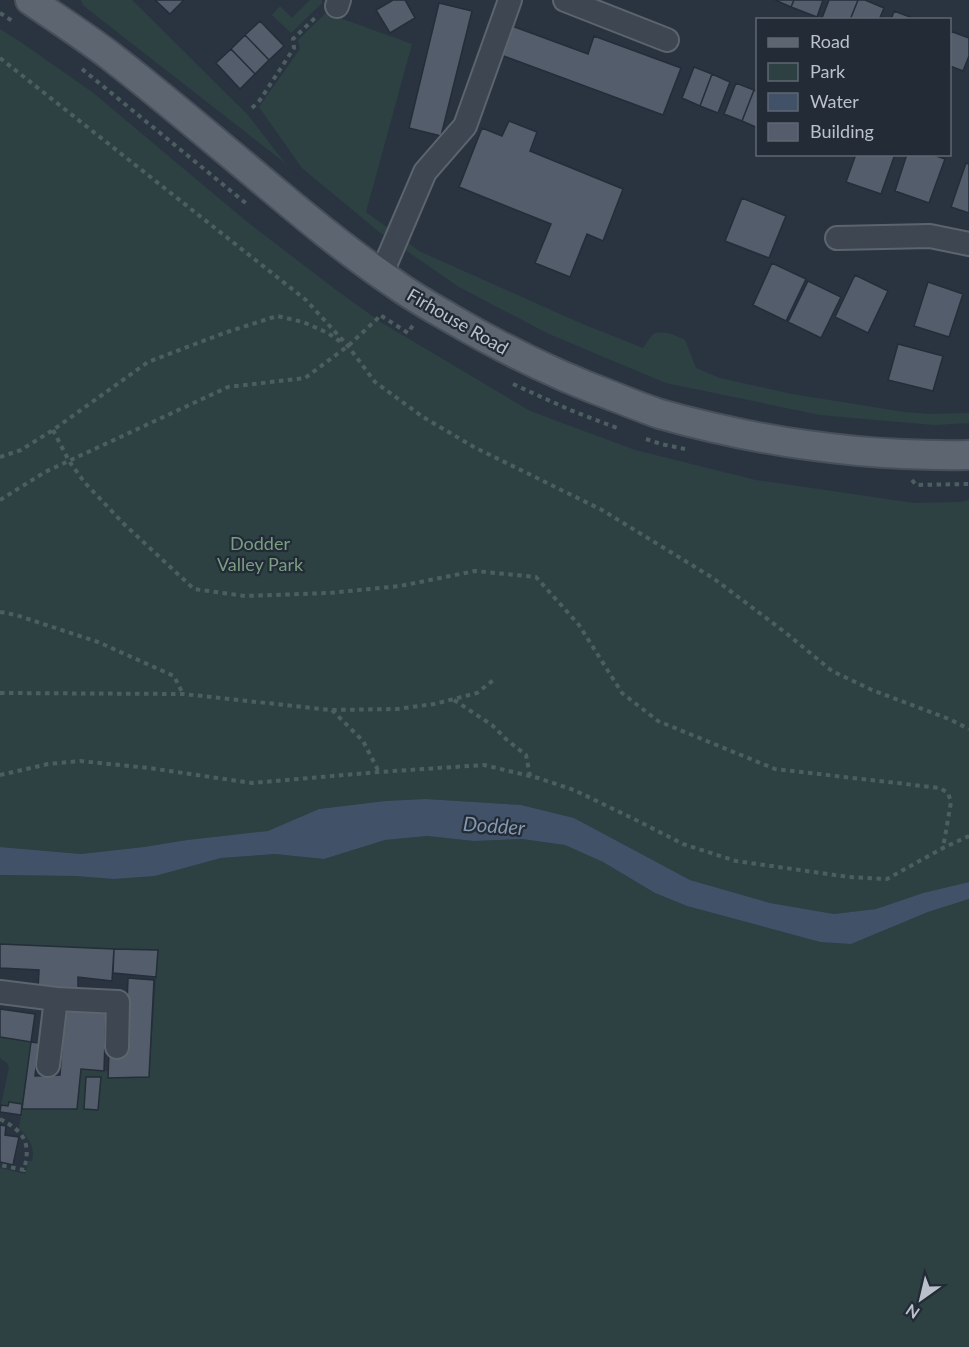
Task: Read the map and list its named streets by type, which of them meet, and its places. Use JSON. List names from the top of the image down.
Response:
{
  "streets": {
    "main road": ["Firhouse Road"]
  },
  "water": ["Dodder"],
  "parks": ["Dodder Valley Park"],
  "legend": [
    "Road",
    "Park",
    "Water",
    "Building"
  ],
  "north": "bottom left"
}
